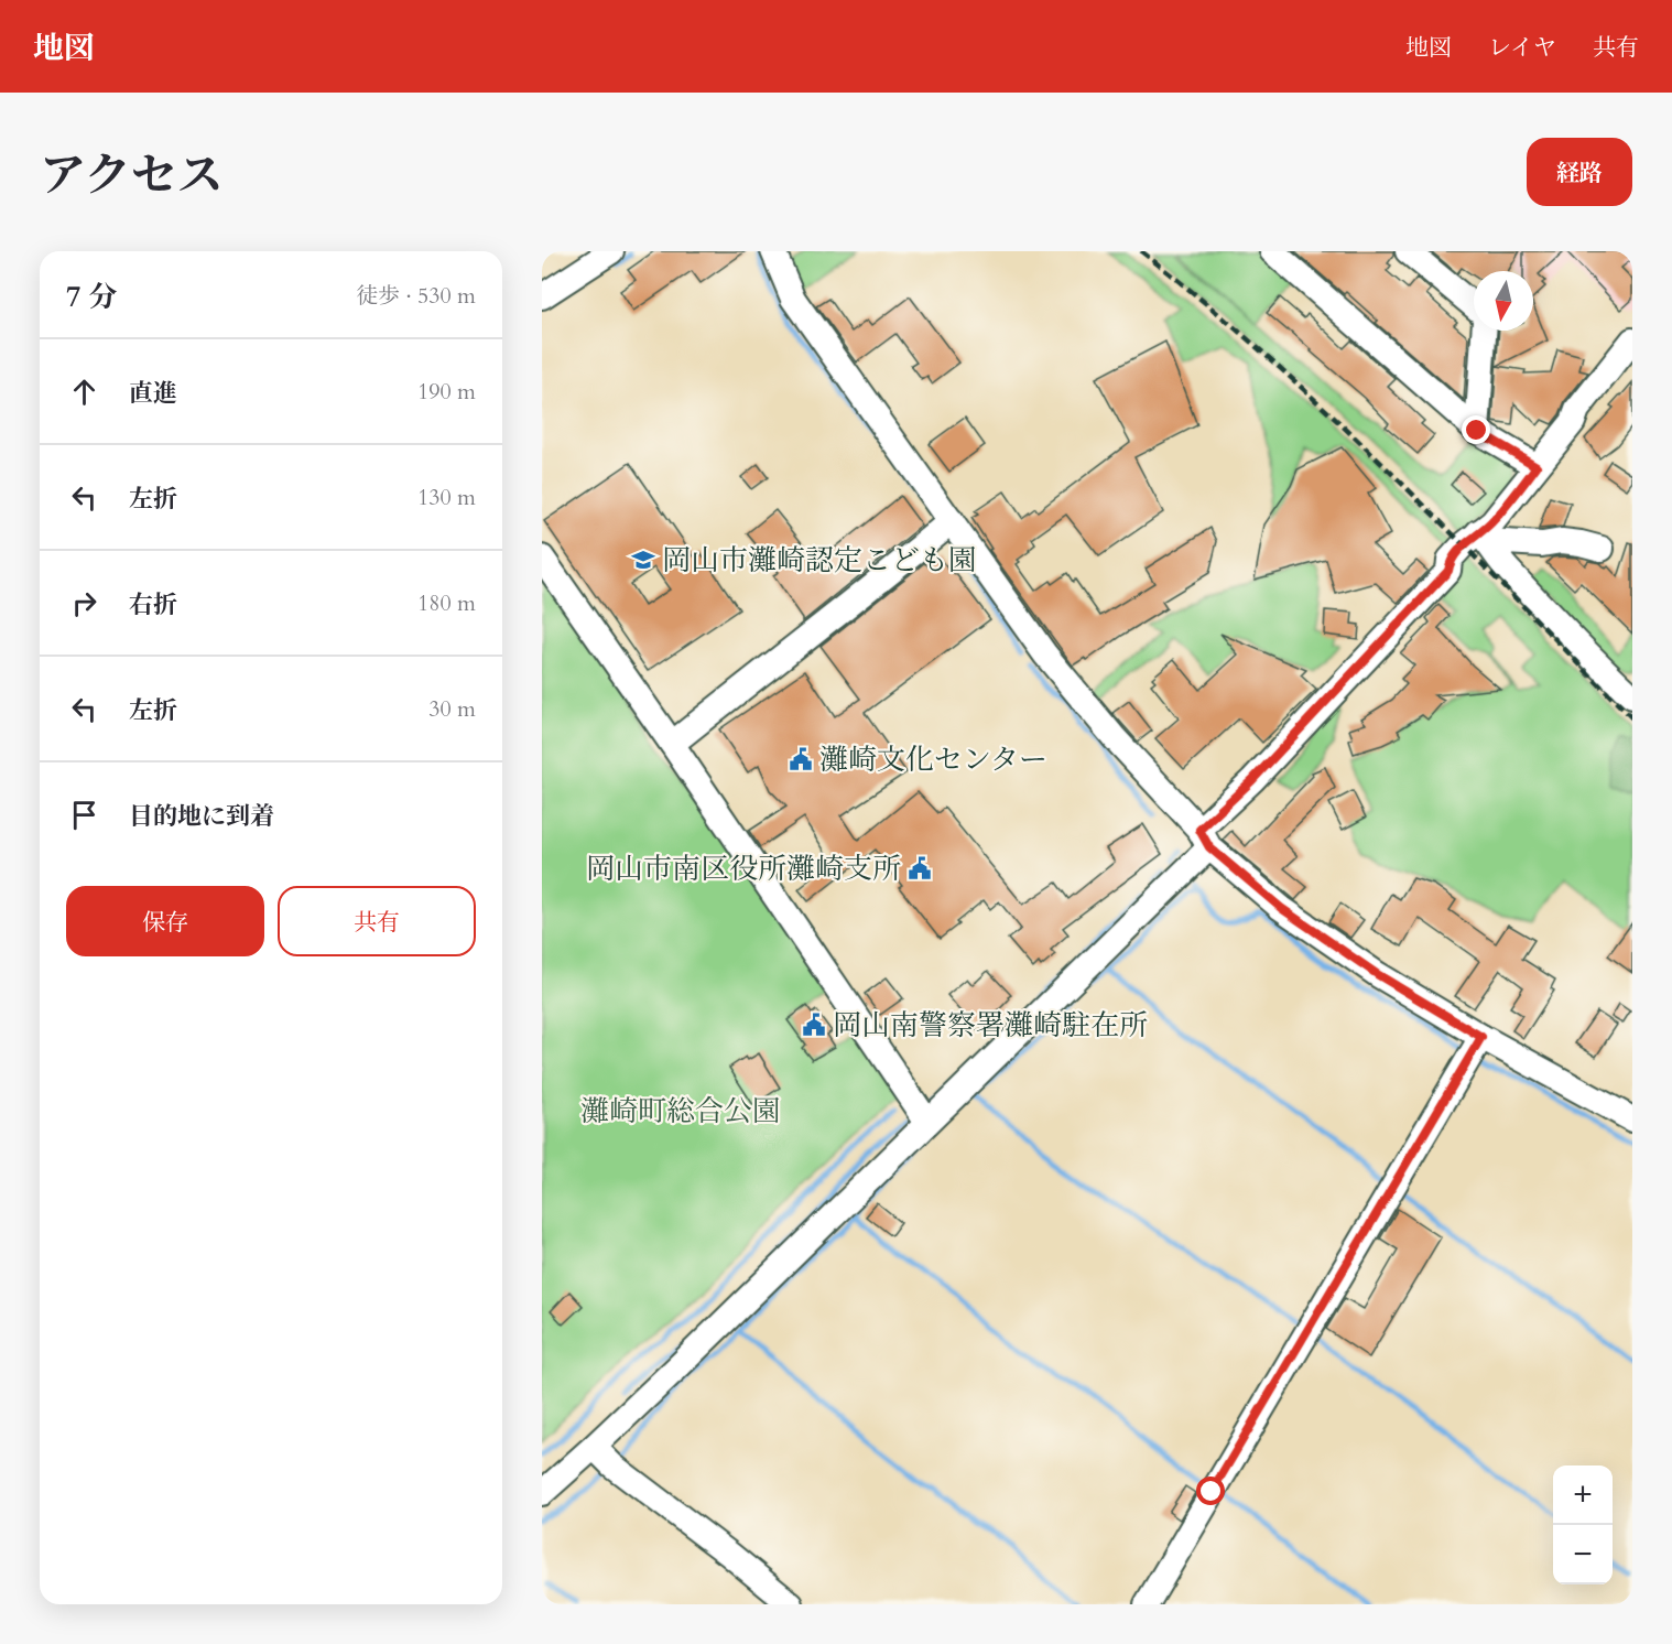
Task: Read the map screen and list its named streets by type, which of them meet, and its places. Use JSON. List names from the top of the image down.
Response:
{
  "parks": ["灘崎町総合公園"],
  "places": {
    "school or university": ["岡山市灘崎認定こども園"],
    "public building": ["灘崎文化センター", "岡山市南区役所灘崎支所", "岡山南警察署灘崎駐在所"]
  },
  "north": "bottom",
  "page": {
    "header": "地図",
    "nav": ["地図", "レイヤ", "共有"],
    "title": "アクセス",
    "buttons": [
      "経路",
      ["保存", "共有"]
    ],
    "heading": ["7 分", "徒歩 · 530 m"],
    "list": [
      ["直進", "190 m"],
      ["左折", "130 m"],
      ["右折", "180 m"],
      ["左折", "30 m"],
      "目的地に到着"
    ],
    "map_buttons": ["+", "−"]
  }
}
